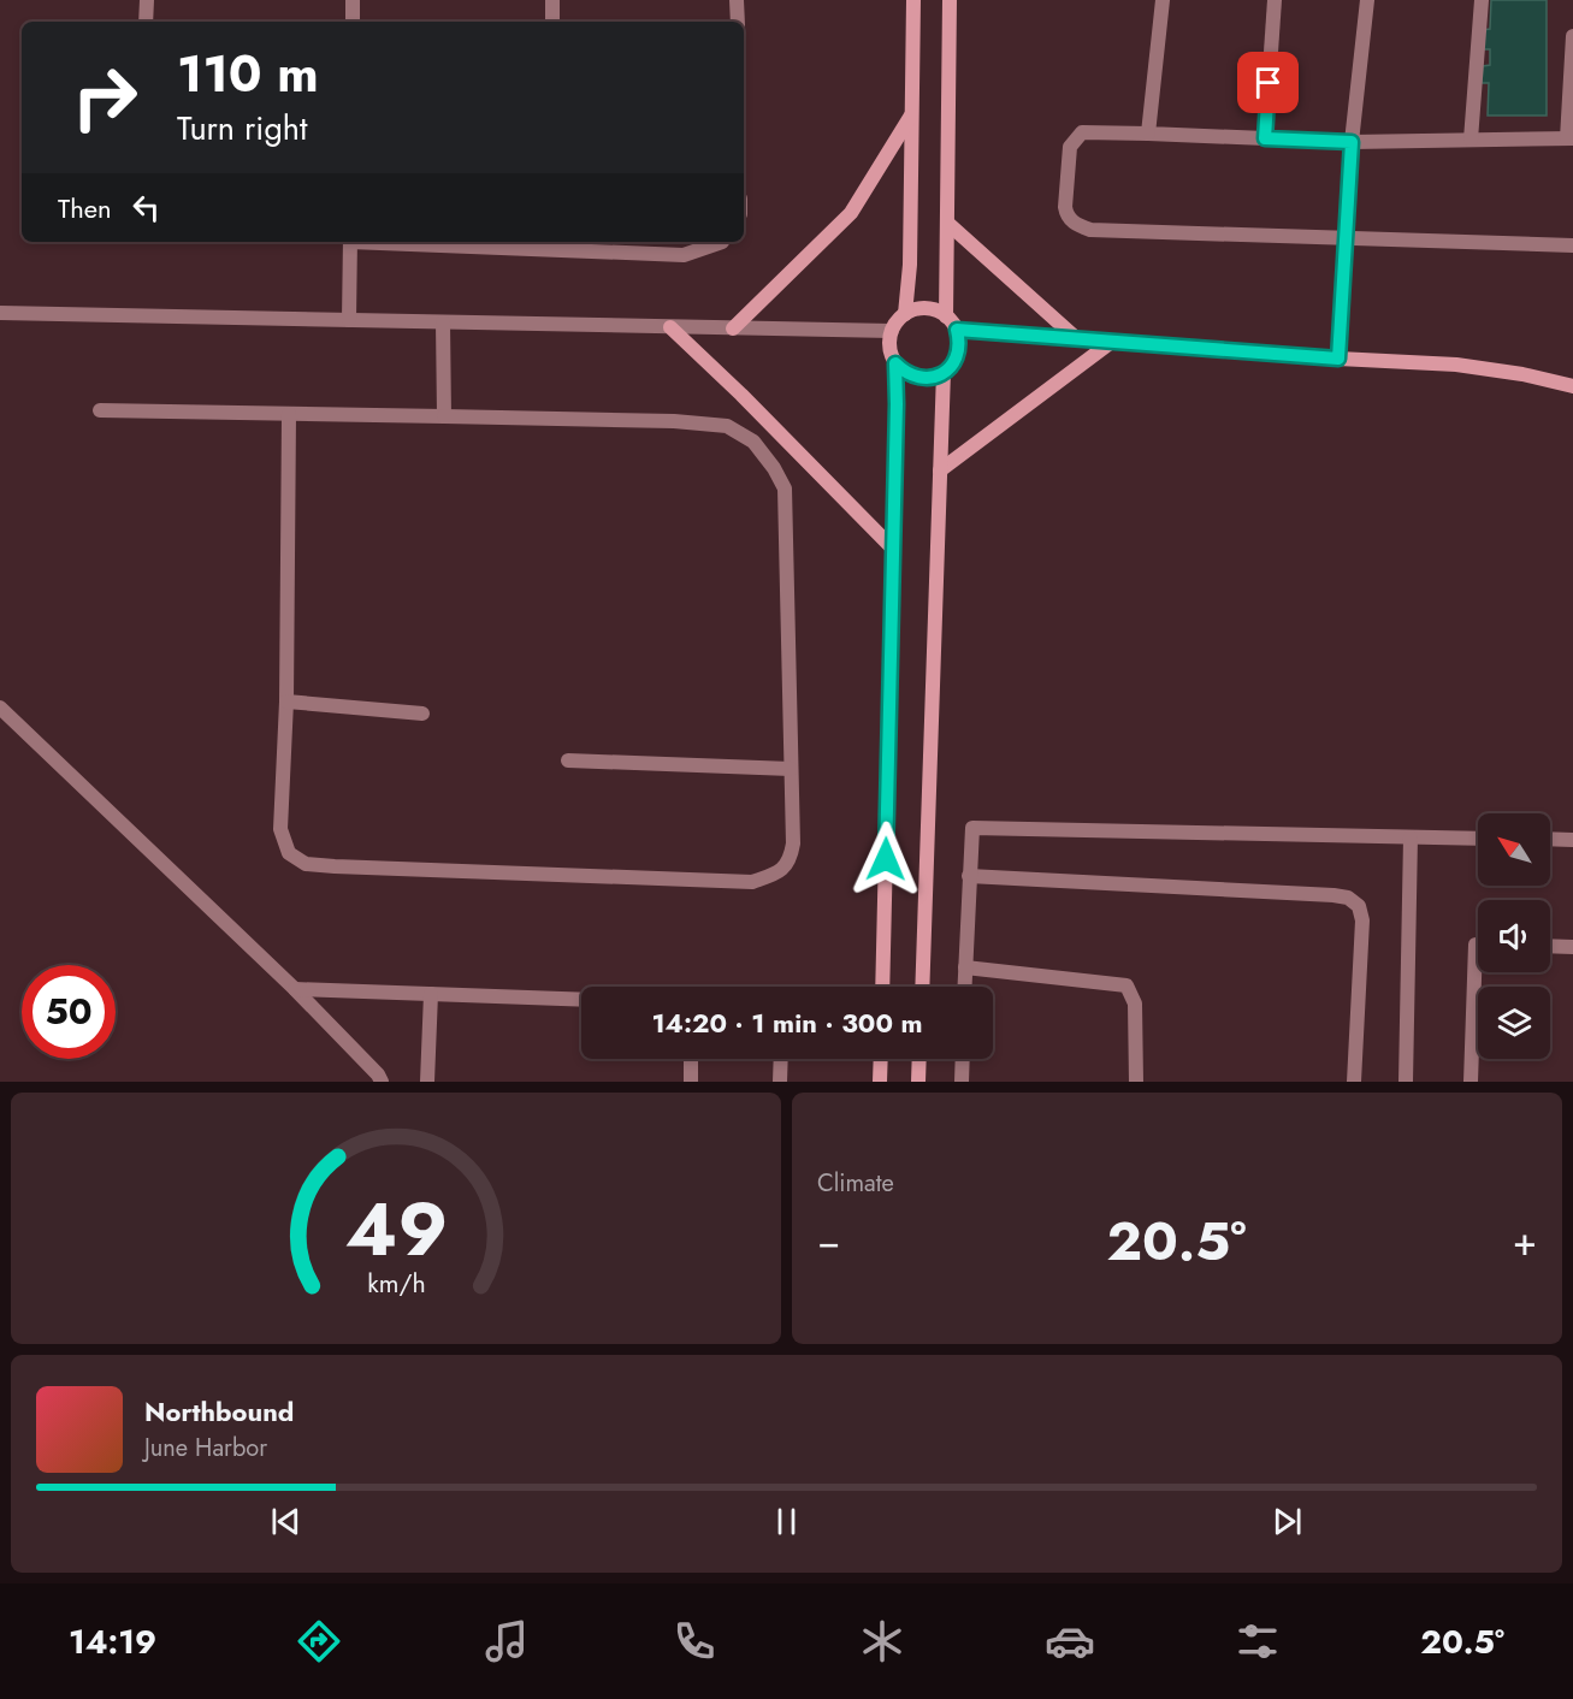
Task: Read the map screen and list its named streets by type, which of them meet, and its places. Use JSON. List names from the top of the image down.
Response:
{
  "north": "top left",
  "page": {
    "turn": ["110 m", "Turn right"],
    "then": "Then",
    "limit": "50",
    "trip": "14:20 · 1 min · 300 m",
    "tile": "Climate",
    "heat": ["−", "20.5°", "+"],
    "song": ["Northbound", "June Harbor"],
    "tabs": ["14:19", "20.5°"],
    "gauge": ["49", "km/h"]
  }
}
